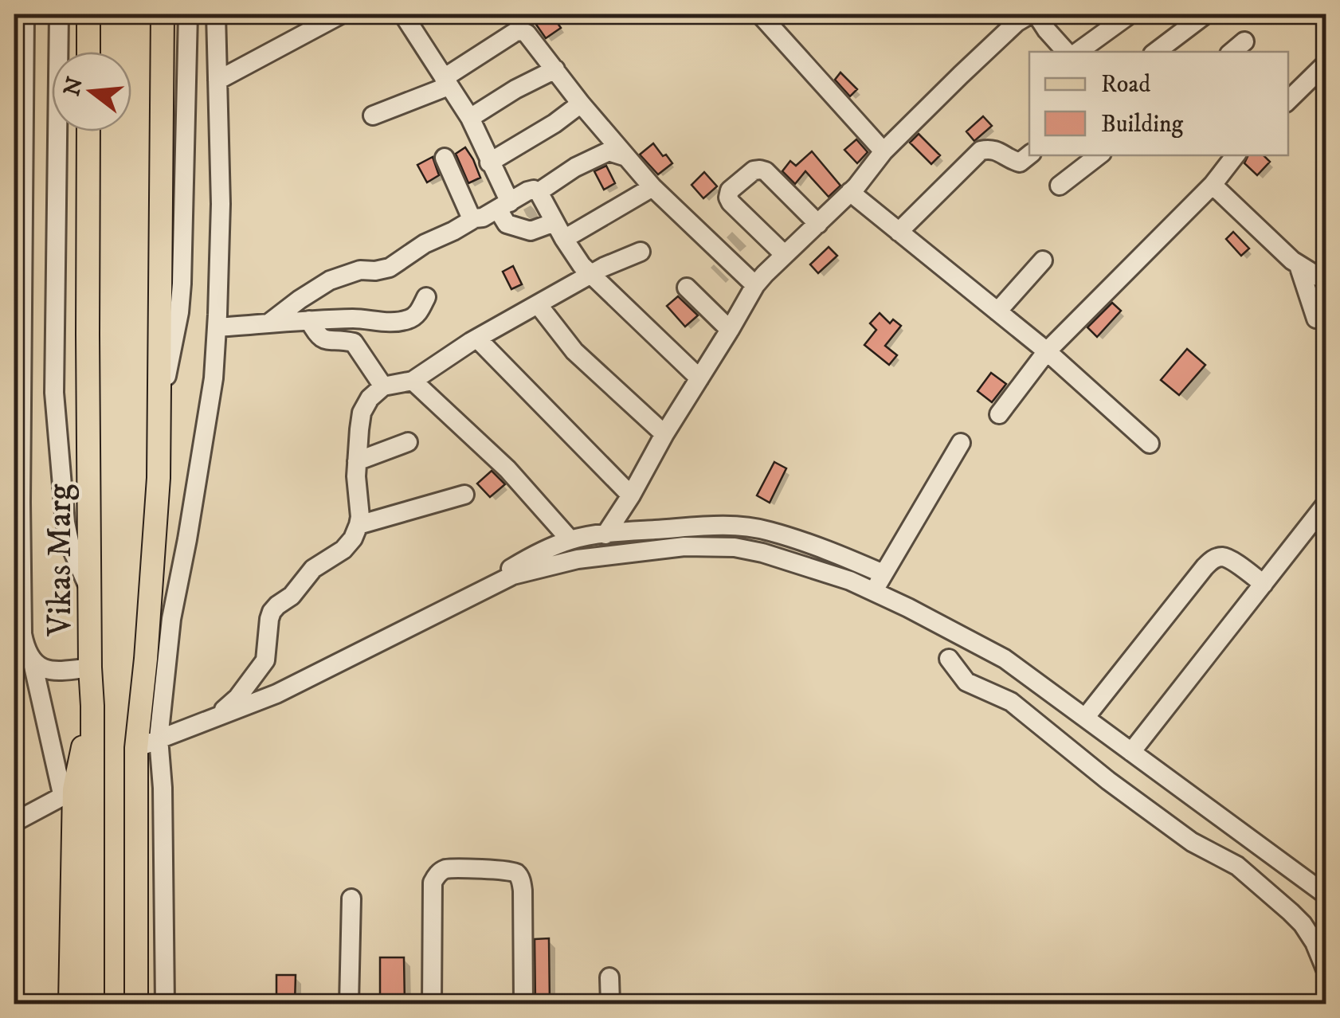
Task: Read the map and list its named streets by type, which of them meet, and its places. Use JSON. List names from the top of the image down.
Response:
{
  "streets": {
    "main road": ["Vikas Marg"]
  },
  "legend": ["Road", "Building"],
  "north": "left"
}
